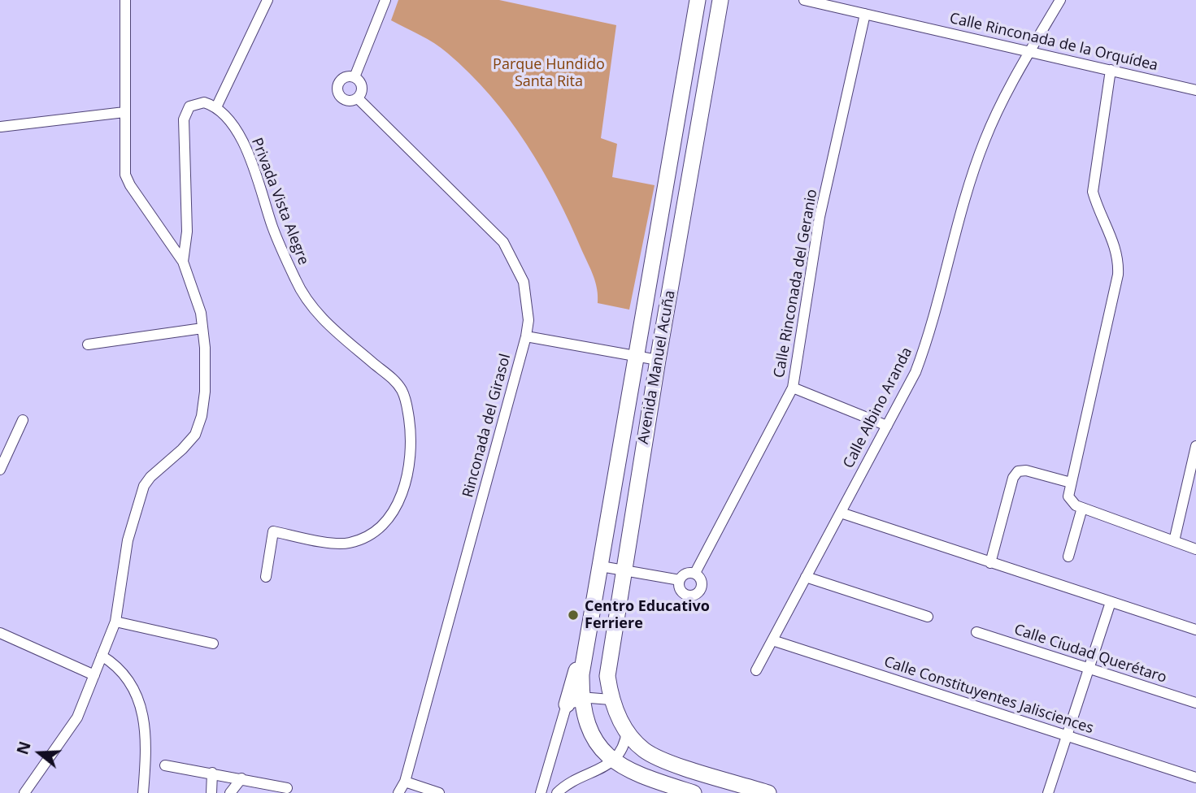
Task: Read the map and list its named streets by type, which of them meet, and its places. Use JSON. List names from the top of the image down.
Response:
{
  "streets": {
    "street": [
      "Calle Rinconada de la Orquídea",
      "Privada Vista Alegre",
      "Calle Rinconada del Geranio",
      "Avenida Manuel Acuña",
      "Calle Albino Aranda",
      "Rinconada del Girasol",
      "Calle Ciudad Querétaro",
      "Calle Constituyentes Jalisciences"
    ]
  },
  "crossings": [
    ["Calle Rinconada de la Orquídea", "Calle Rinconada del Geranio"],
    ["Calle Rinconada de la Orquídea", "Calle Albino Aranda"],
    ["Calle Albino Aranda", "Calle Constituyentes Jalisciences"]
  ],
  "parks": ["Parque Hundido Santa Rita"],
  "places": ["Centro Educativo Ferriere"],
  "north": "left"
}
